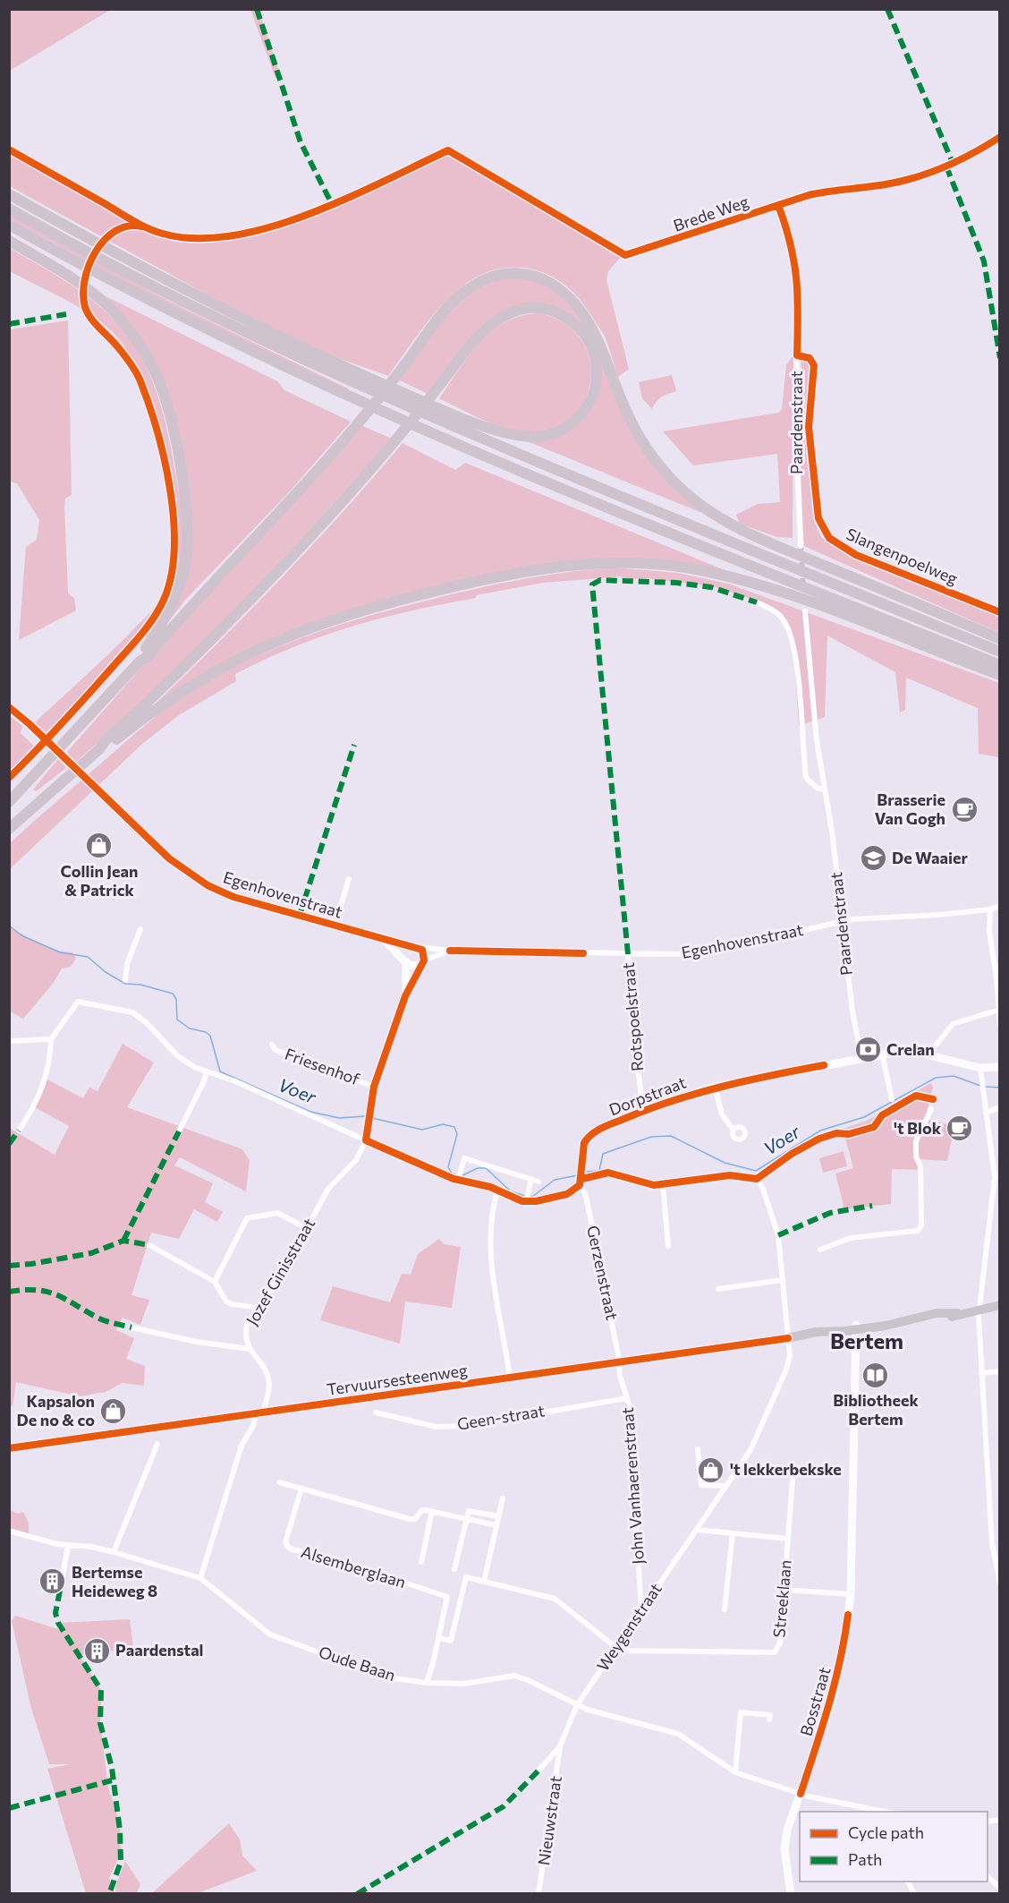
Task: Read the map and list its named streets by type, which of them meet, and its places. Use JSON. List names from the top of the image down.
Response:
{
  "streets": {
    "main road": ["Tervuursesteenweg"],
    "street": [
      "Brede Weg",
      "Paardenstraat",
      "Slangenpoelweg",
      "Egenhovenstraat",
      "Rotspoelstraat",
      "Friesenhof",
      "Dorpstraat",
      "Jozef Ginisstraat",
      "Gerzenstraat",
      "Geen-straat",
      "John Vanhaerenstraat",
      "Alsemberglaan",
      "Streeklaan",
      "Weygenstraat",
      "Oude Baan",
      "Bosstraat",
      "Nieuwstraat"
    ]
  },
  "crossings": [
    ["Brede Weg", "Paardenstraat"],
    ["Paardenstraat", "Slangenpoelweg"],
    ["Paardenstraat", "Egenhovenstraat"],
    ["Paardenstraat", "Dorpstraat"],
    ["Egenhovenstraat", "Rotspoelstraat"],
    ["Rotspoelstraat", "Dorpstraat"],
    ["Dorpstraat", "Gerzenstraat"],
    ["Jozef Ginisstraat", "Tervuursesteenweg"],
    ["Jozef Ginisstraat", "Oude Baan"],
    ["Gerzenstraat", "Tervuursesteenweg"],
    ["Gerzenstraat", "John Vanhaerenstraat"],
    ["Tervuursesteenweg", "John Vanhaerenstraat"],
    ["Tervuursesteenweg", "Weygenstraat"],
    ["Tervuursesteenweg", "Bosstraat"],
    ["Geen-straat", "John Vanhaerenstraat"],
    ["John Vanhaerenstraat", "Weygenstraat"],
    ["Streeklaan", "Weygenstraat"],
    ["Weygenstraat", "Oude Baan"],
    ["Weygenstraat", "Nieuwstraat"],
    ["Oude Baan", "Bosstraat"]
  ],
  "districts": ["Bertem"],
  "water": ["Voer"],
  "places": {
    "cafe": ["Brasserie Van Gogh", "'t Blok"],
    "shop": ["Collin Jean & Patrick", "Kapsalon De no & co", "'t lekkerbekske"],
    "school or university": ["De Waaier"],
    "bank": ["Crelan"],
    "library": ["Bibliotheek Bertem"],
    "building": ["Bertemse Heideweg 8", "Paardenstal"]
  },
  "legend": ["Cycle path", "Path"]
}
